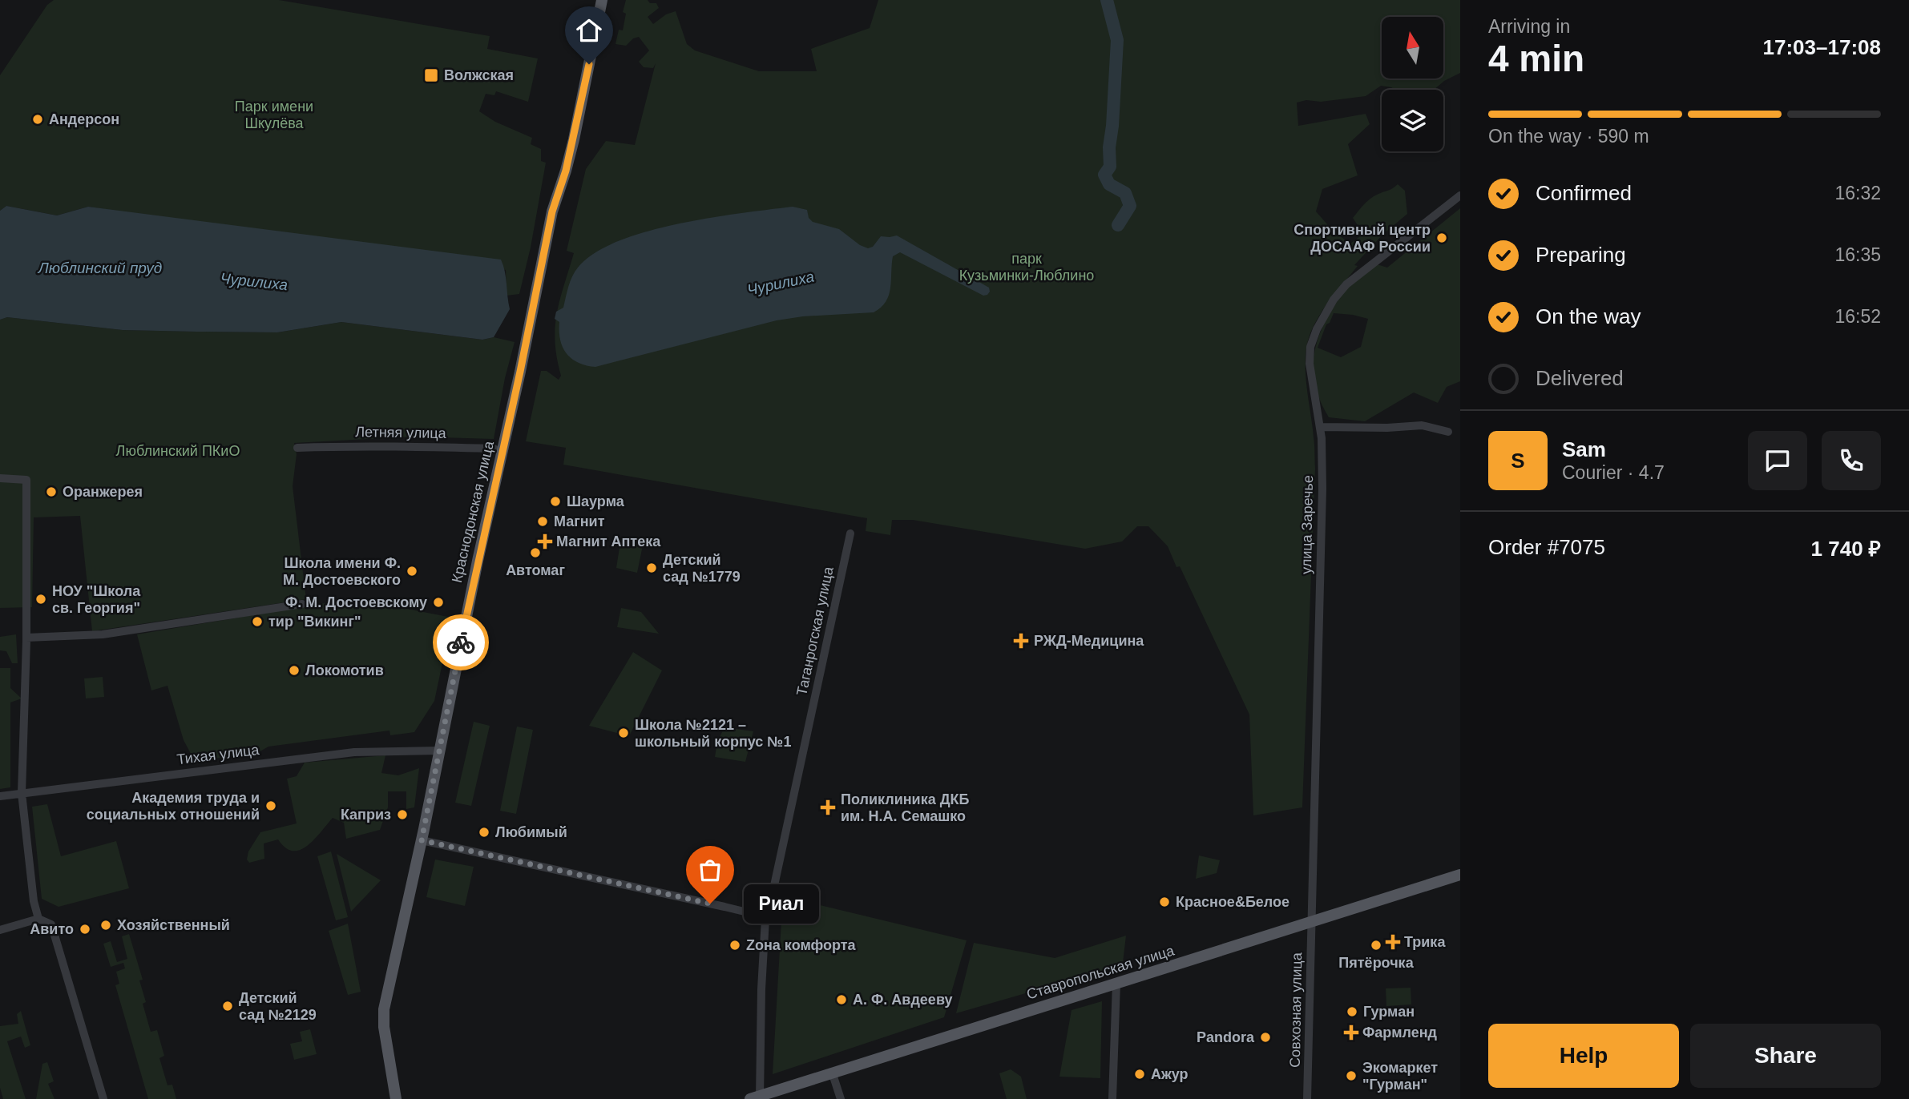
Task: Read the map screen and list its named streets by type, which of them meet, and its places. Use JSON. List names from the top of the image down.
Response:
{
  "streets": {
    "main road": ["Краснодонская улица", "Ставропольская улица"],
    "street": [
      "Летняя улица",
      "улица Заречье",
      "Таганрогская улица",
      "Тихая улица",
      "Совхозная улица"
    ]
  },
  "crossings": [
    ["Летняя улица", "Краснодонская улица"],
    ["Краснодонская улица", "Тихая улица"],
    ["улица Заречье", "Ставропольская улица"],
    ["улица Заречье", "Совхозная улица"],
    ["Таганрогская улица", "Ставропольская улица"],
    ["Ставропольская улица", "Совхозная улица"]
  ],
  "water": ["Люблинский пруд", "Чурилиха"],
  "parks": ["Парк имени Шкулёва", "парк Кузьминки-Люблино", "Люблинский ПКиО"],
  "places": {
    "transit": ["Волжская"],
    "other": [
      "Андерсон",
      "Спортивный центр ДОСААФ России",
      "Оранжерея",
      "Шаурма",
      "Магнит",
      "Автомаг",
      "Детский сад №1779",
      "Школа имени Ф. М. Достоевского",
      "НОУ \"Школа св. Георгия\"",
      "Ф. М. Достоевскому",
      "тир \"Викинг\"",
      "Локомотив",
      "Школа №2121 – школьный корпус №1",
      "Академия труда и социальных отношений",
      "Каприз",
      "Любимый",
      "Красное&Белое",
      "Риал",
      "Хозяйственный",
      "Авито",
      "Zона комфорта",
      "Пятёрочка",
      "А. Ф. Авдееву",
      "Детский сад №2129",
      "Гурман",
      "Pandora",
      "Ажур",
      "Экомаркет \"Гурман\""
    ],
    "health": [
      "Магнит Аптека",
      "РЖД-Медицина",
      "Поликлиника ДКБ им. Н.А. Семашко",
      "Трика",
      "Фармленд"
    ]
  },
  "north": "top",
  "page": {
    "heading": ["4 min", "Arriving in", "17:03–17:08"],
    "panel": [
      "Sam",
      "Courier · 4.7",
      "Order #7075",
      "1 740 ₽"
    ],
    "bar": "On the way · 590 m",
    "list": [
      ["Confirmed", "16:32"],
      ["Preparing", "16:35"],
      ["On the way", "16:52"],
      "Delivered"
    ],
    "round": "S",
    "bubble": "Риал",
    "buttons": ["Help", "Share"]
  }
}
